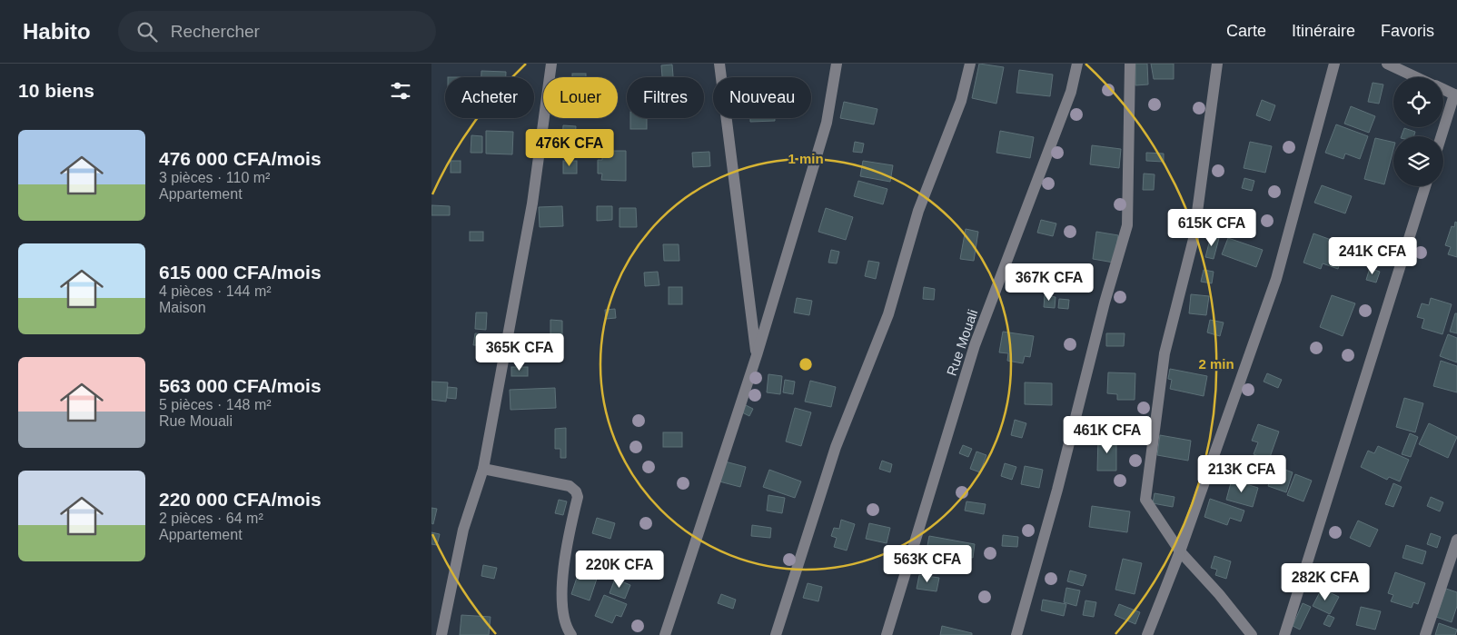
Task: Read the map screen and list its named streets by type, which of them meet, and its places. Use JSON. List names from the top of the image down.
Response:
{
  "streets": {
    "street": ["Rue Mouali"]
  },
  "page": {
    "header": "Habito",
    "search": "Rechercher",
    "nav": ["Carte", "Itinéraire", "Favoris"],
    "heading": "10 biens",
    "chip": [
      "Acheter",
      "Louer",
      "Filtres",
      "Nouveau"
    ],
    "list": [
      {
        "name": "476 000 CFA/mois",
        "note": "3 pièces · 110 m² · Appartement"
      },
      {
        "name": "615 000 CFA/mois",
        "note": "4 pièces · 144 m² · Maison"
      },
      {
        "name": "563 000 CFA/mois",
        "note": "5 pièces · 148 m² · Rue Mouali"
      },
      {
        "name": "220 000 CFA/mois",
        "note": "2 pièces · 64 m² · Appartement"
      }
    ],
    "price": [
      "476K CFA",
      "615K CFA",
      "241K CFA",
      "367K CFA",
      "365K CFA",
      "461K CFA",
      "213K CFA",
      "563K CFA",
      "220K CFA",
      "282K CFA"
    ]
  },
  "rings": ["1 min", "2 min"]
}
